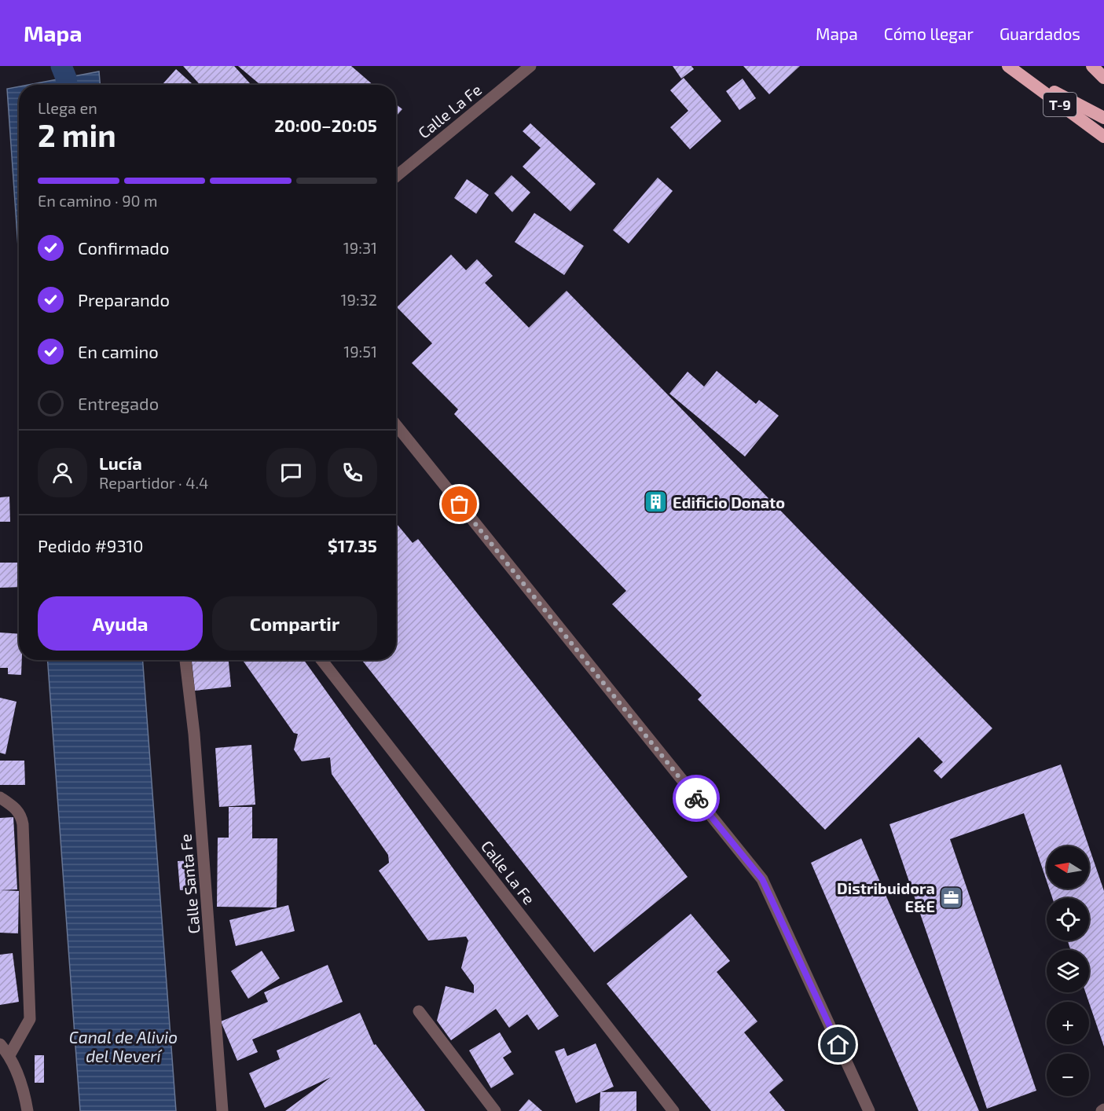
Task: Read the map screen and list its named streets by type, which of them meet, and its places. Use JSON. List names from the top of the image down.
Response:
{
  "streets": {
    "highway": ["T-9"],
    "street": ["Calle La Fe", "Calle Santa Fe"]
  },
  "water": ["Canal de Alivio del Neverí"],
  "places": {
    "building": ["Edificio Donato"],
    "office": ["Distribuidora E&E"]
  },
  "north": "left",
  "page": {
    "header": "Mapa",
    "nav": ["Mapa", "Cómo llegar", "Guardados"],
    "heading": ["2 min", "Llega en", "20:00–20:05"],
    "panel": [
      "Lucía",
      "Repartidor · 4.4",
      "Pedido #9310",
      "$17.35"
    ],
    "bar": "En camino · 90 m",
    "list": [
      ["Confirmado", "19:31"],
      ["Preparando", "19:32"],
      ["En camino", "19:51"],
      "Entregado"
    ],
    "buttons": ["Ayuda", "Compartir"],
    "map_buttons": ["+", "−"]
  }
}
